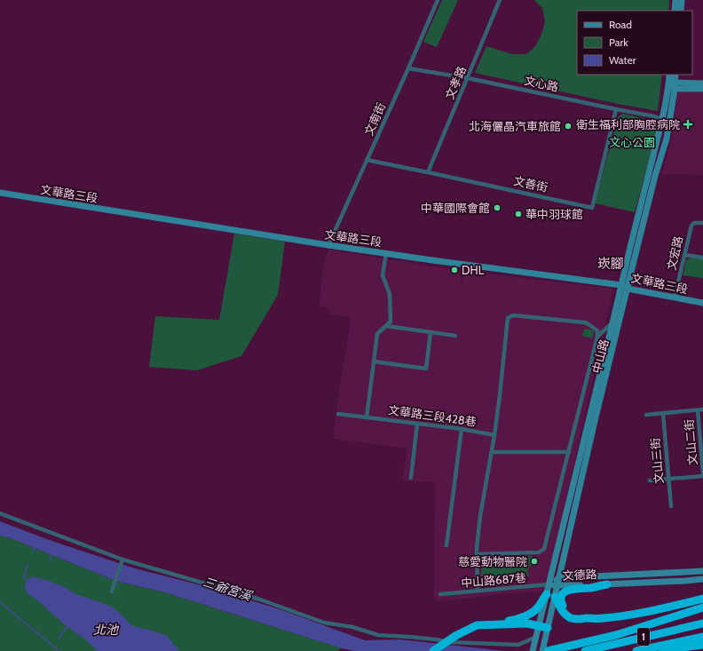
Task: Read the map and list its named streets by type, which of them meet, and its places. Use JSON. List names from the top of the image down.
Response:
{
  "streets": {
    "highway": ["1"],
    "main road": ["文華路三段", "中山路", "文德路"],
    "street": [
      "文孝路",
      "文心路",
      "文南街",
      "文善街",
      "文宏路",
      "文華路三段428巷",
      "文山二街",
      "文山三街",
      "中山路687巷"
    ]
  },
  "crossings": [
    ["文孝路", "文心路"],
    ["文孝路", "文善街"],
    ["文心路", "文南街"],
    ["文心路", "文善街"],
    ["文心路", "中山路"],
    ["文南街", "文善街"],
    ["文南街", "文華路三段"],
    ["文華路三段", "文宏路"],
    ["文華路三段", "中山路"],
    ["中山路", "文德路"],
    ["中山路", "中山路687巷"],
    ["文德路", "中山路687巷"]
  ],
  "districts": ["崁腳"],
  "water": ["三爺宮溪", "北池"],
  "parks": ["文心公園"],
  "places": {
    "health": ["衛生福利部胸腔病院"],
    "other": [
      "北海儷晶汽車旅館",
      "中華國際會館",
      "華中羽球館",
      "DHL",
      "慈愛動物醫院"
    ]
  },
  "legend": ["Road", "Park", "Water"]
}
